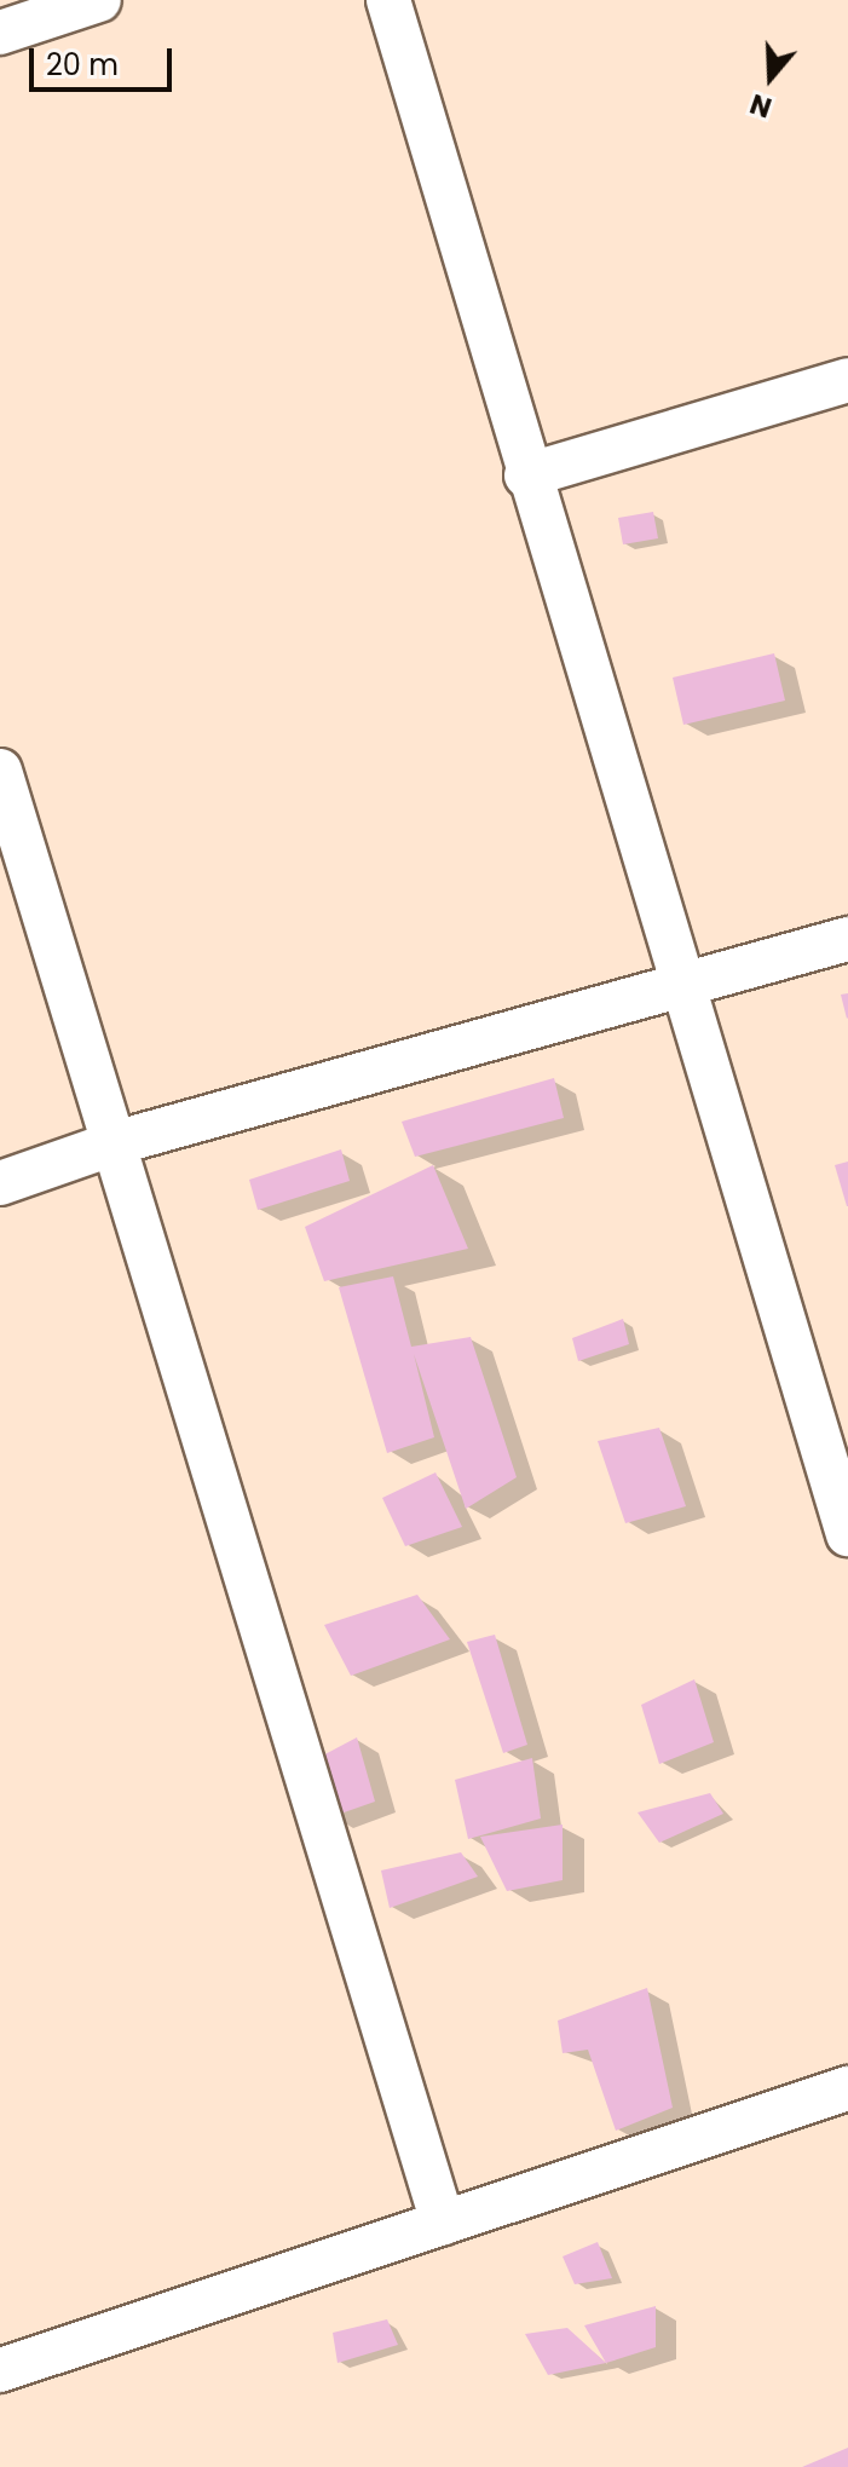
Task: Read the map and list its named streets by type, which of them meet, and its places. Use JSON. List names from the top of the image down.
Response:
{
  "scale_bar": "20 m",
  "north": "bottom"
}
